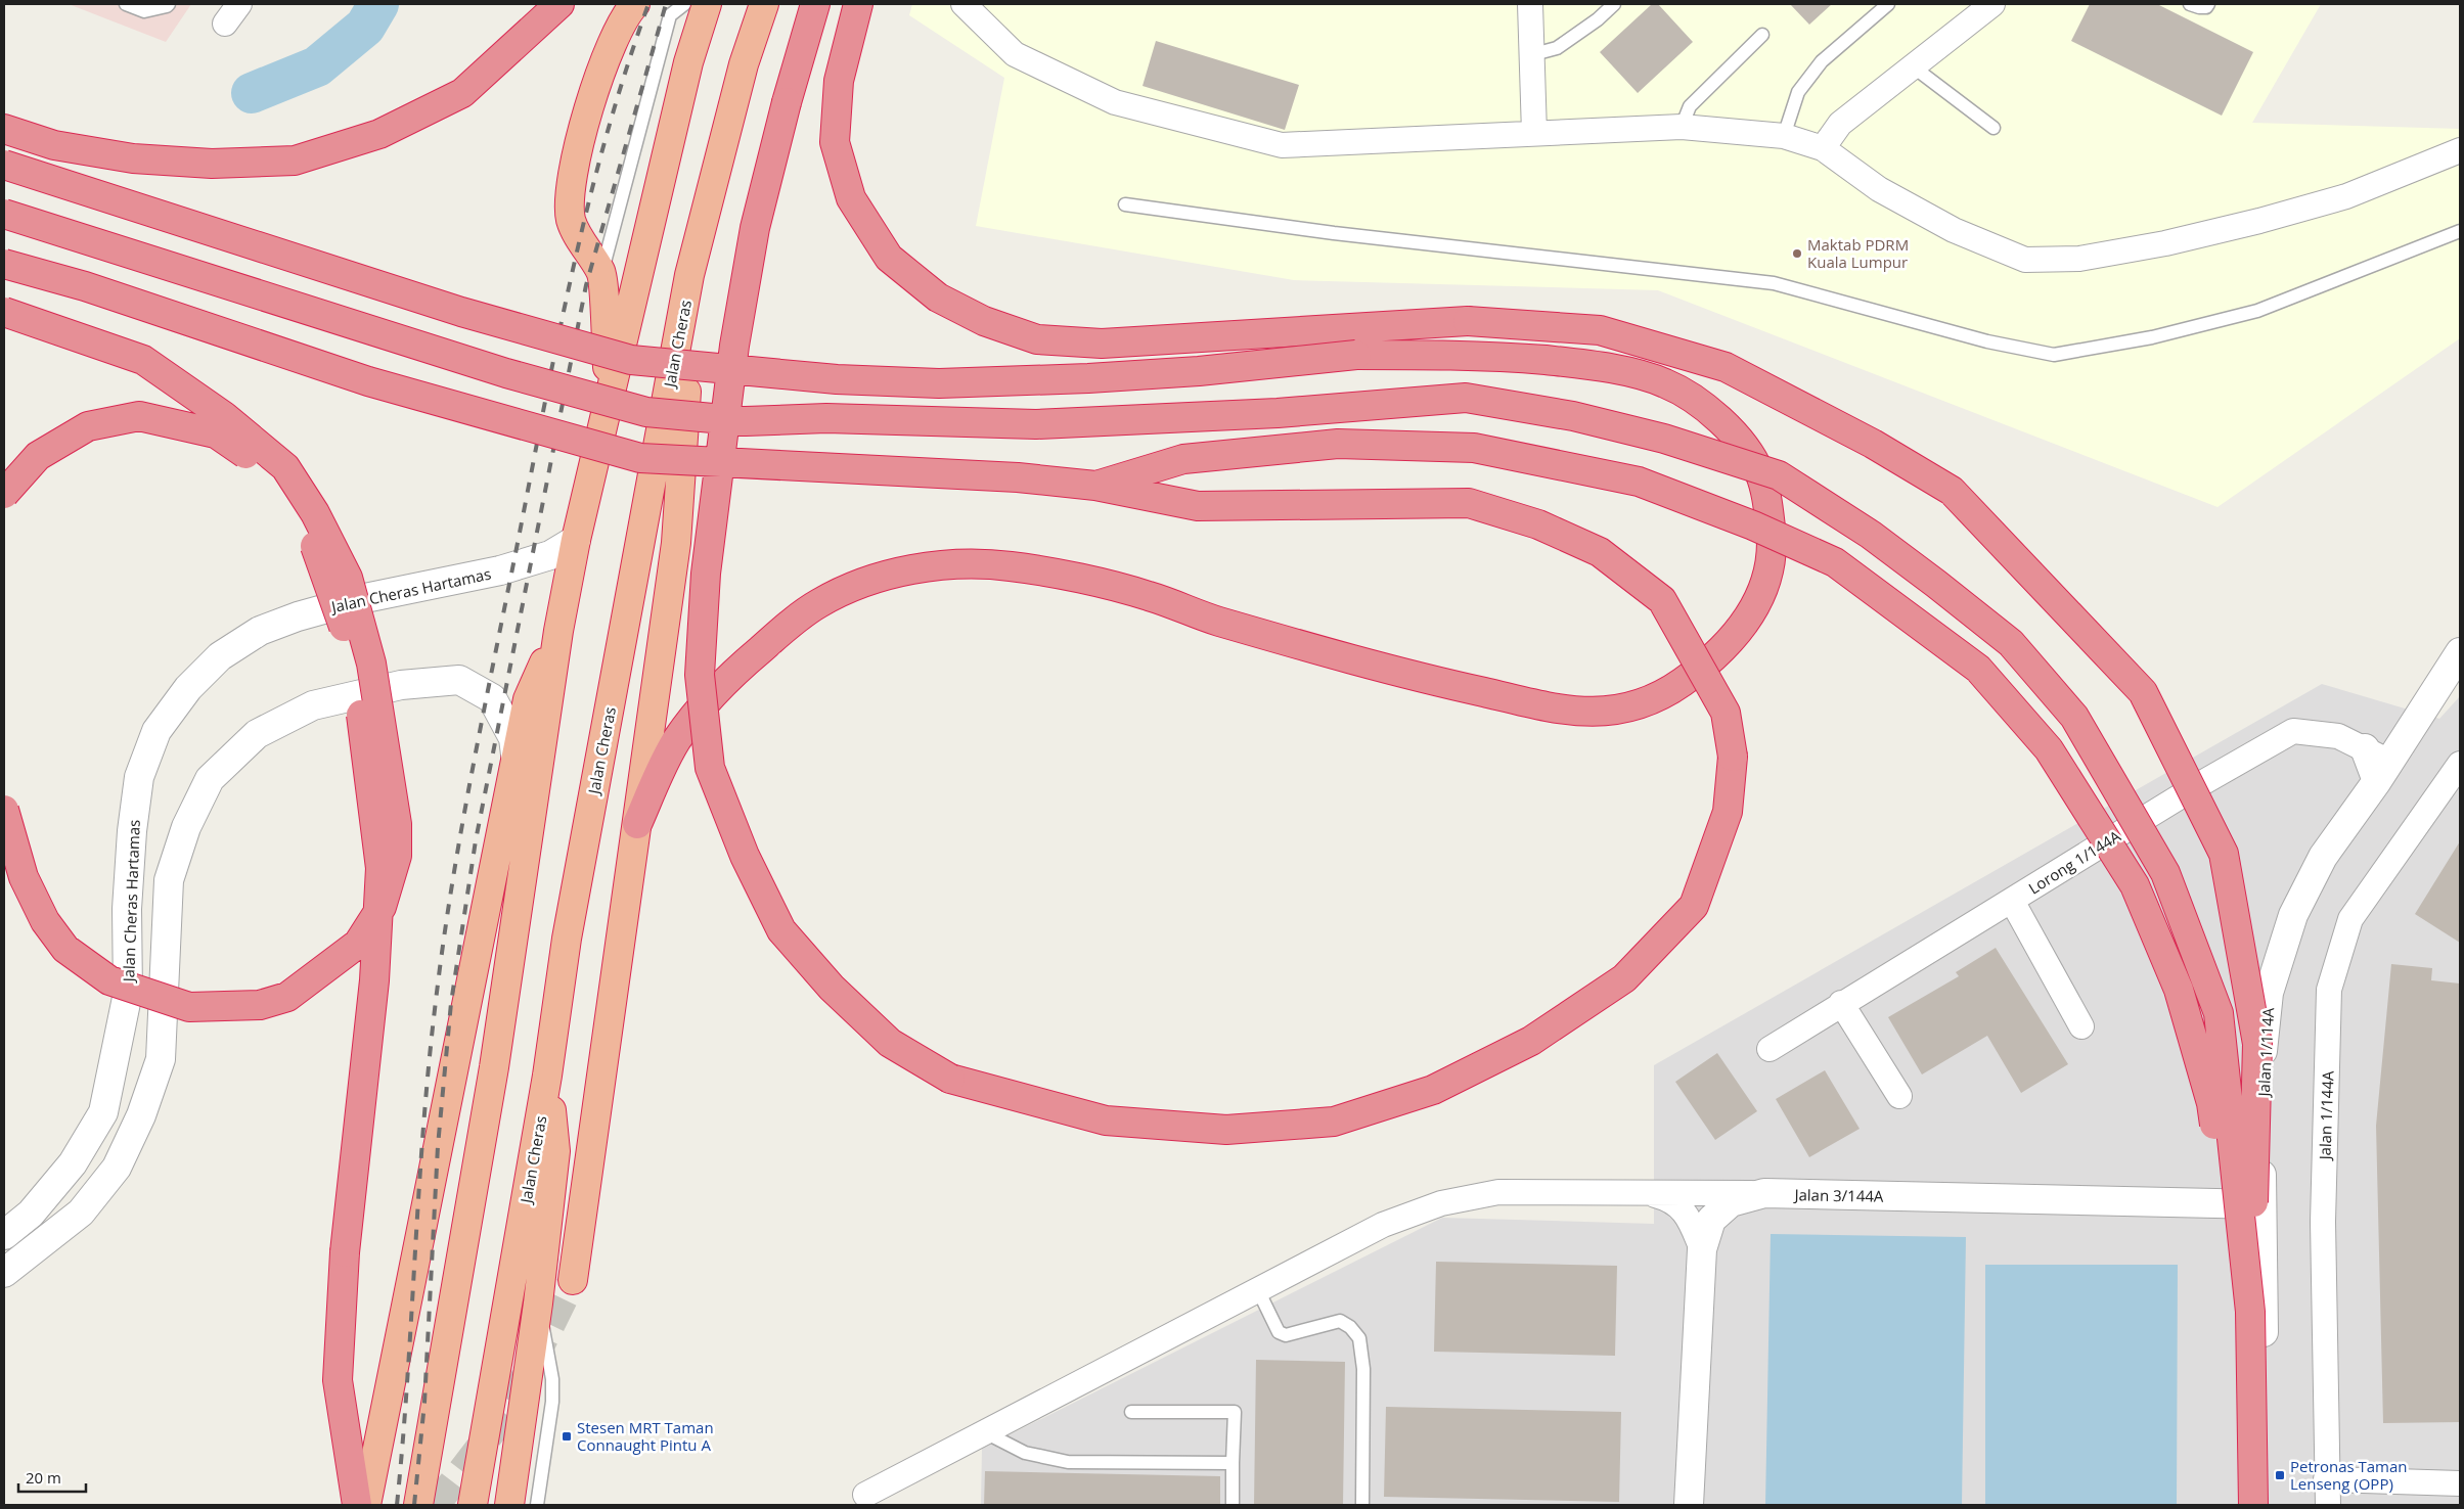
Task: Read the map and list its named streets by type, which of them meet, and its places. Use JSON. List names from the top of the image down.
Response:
{
  "streets": {
    "highway": ["Jalan Cheras"],
    "street": [
      "Jalan Cheras Hartamas",
      "Lorong 1/144A",
      "Jalan 1/114A",
      "Jalan 1/144A",
      "Jalan 3/144A"
    ]
  },
  "crossings": [
    ["Jalan 1/114A", "Jalan 3/144A"]
  ],
  "places": {
    "other": ["Maktab PDRM Kuala Lumpur"],
    "transit": ["Stesen MRT Taman Connaught Pintu A", "Petronas Taman Lenseng (OPP)"]
  },
  "scale_bar": "20 m"
}
